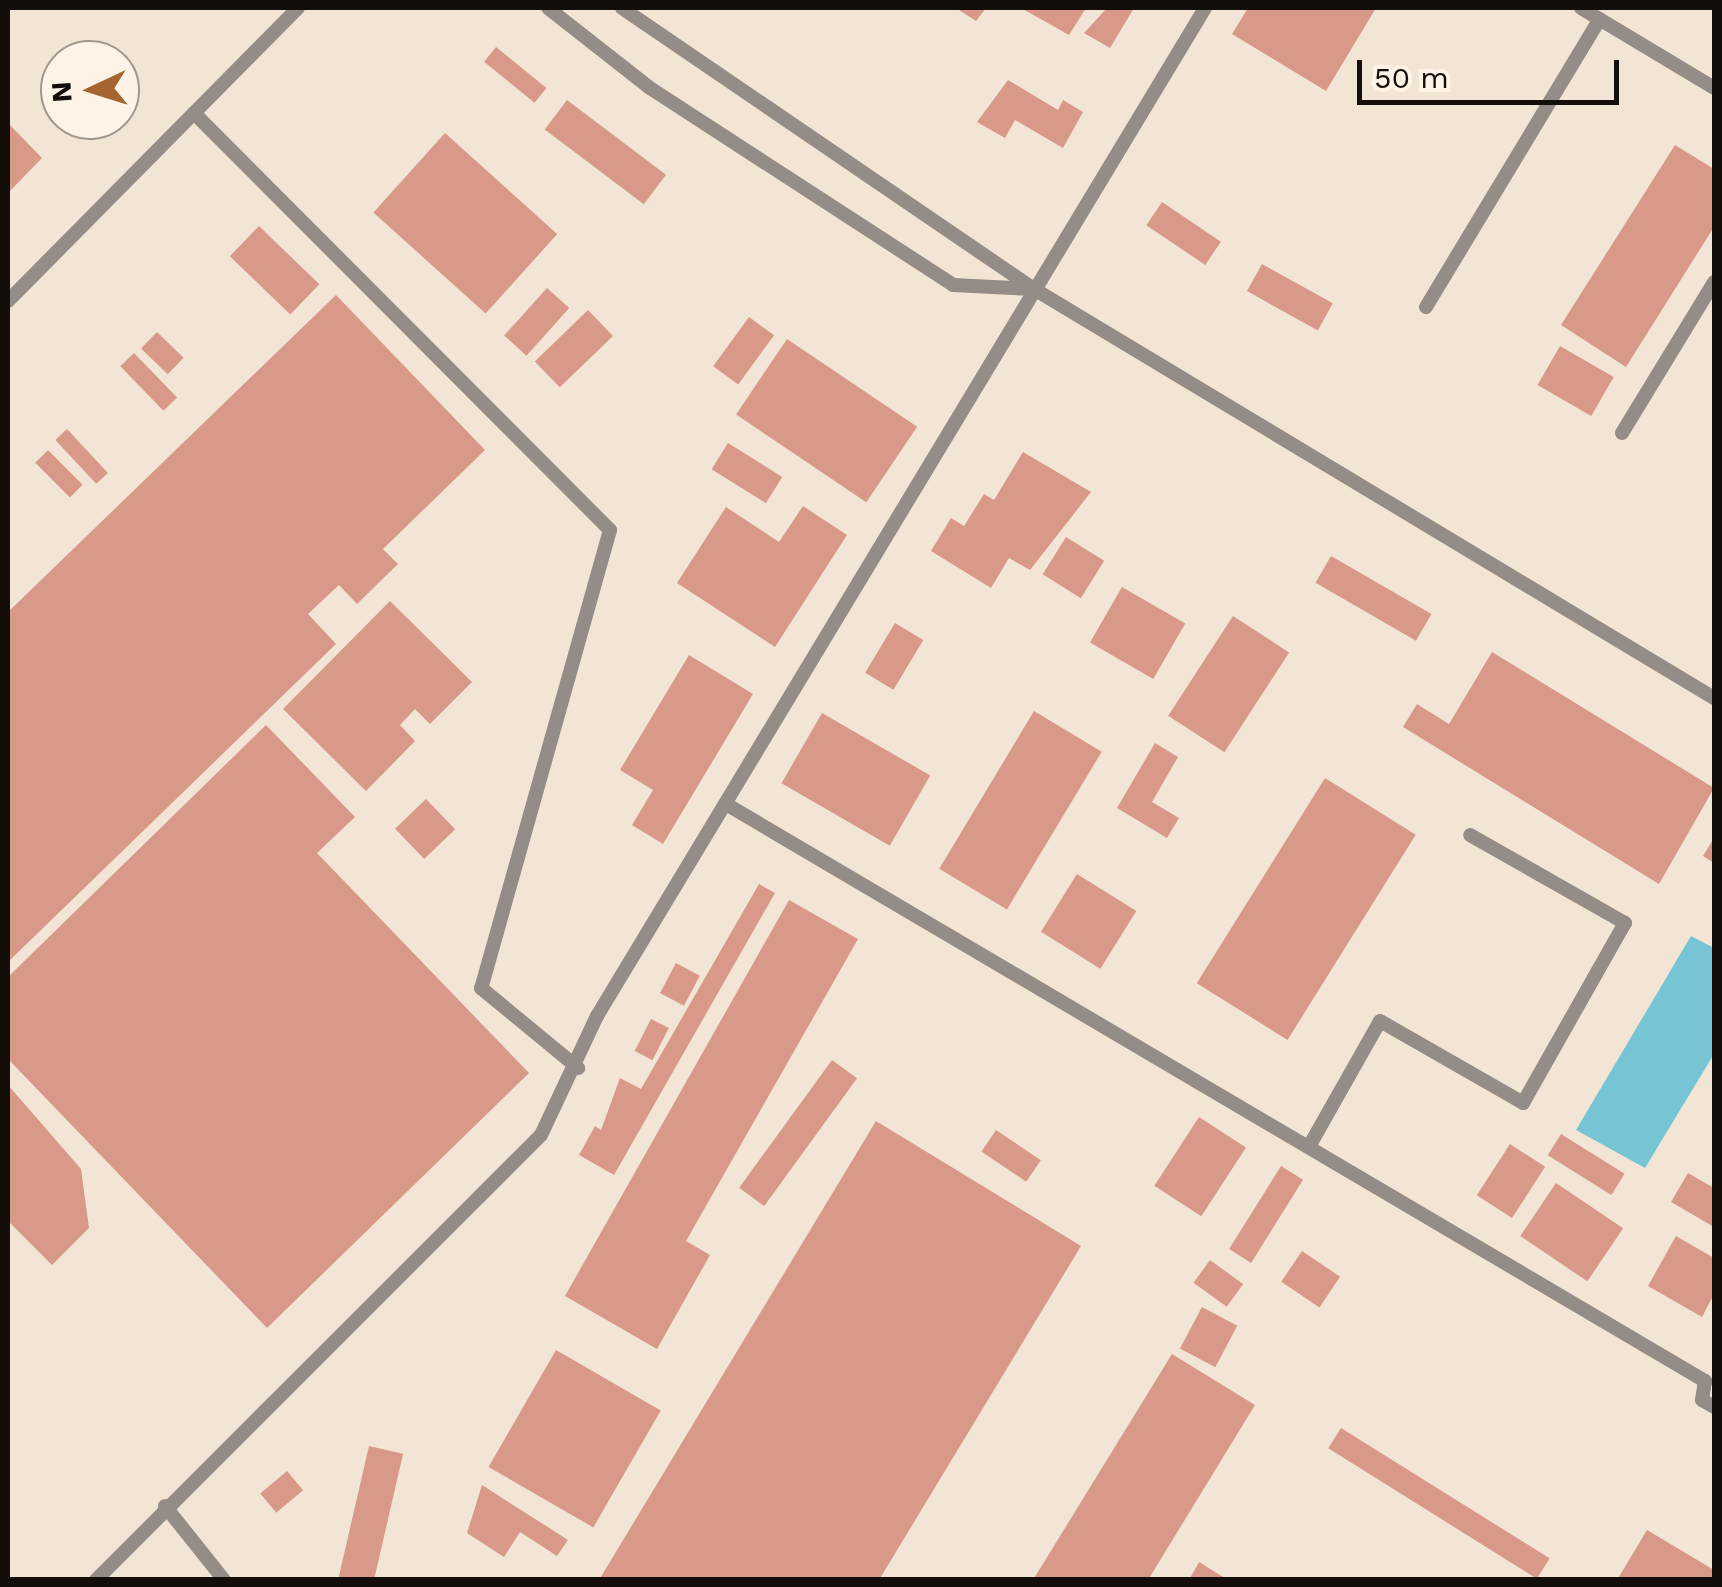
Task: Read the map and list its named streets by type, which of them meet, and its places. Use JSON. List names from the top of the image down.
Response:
{
  "scale_bar": "50 m",
  "north": "left"
}
